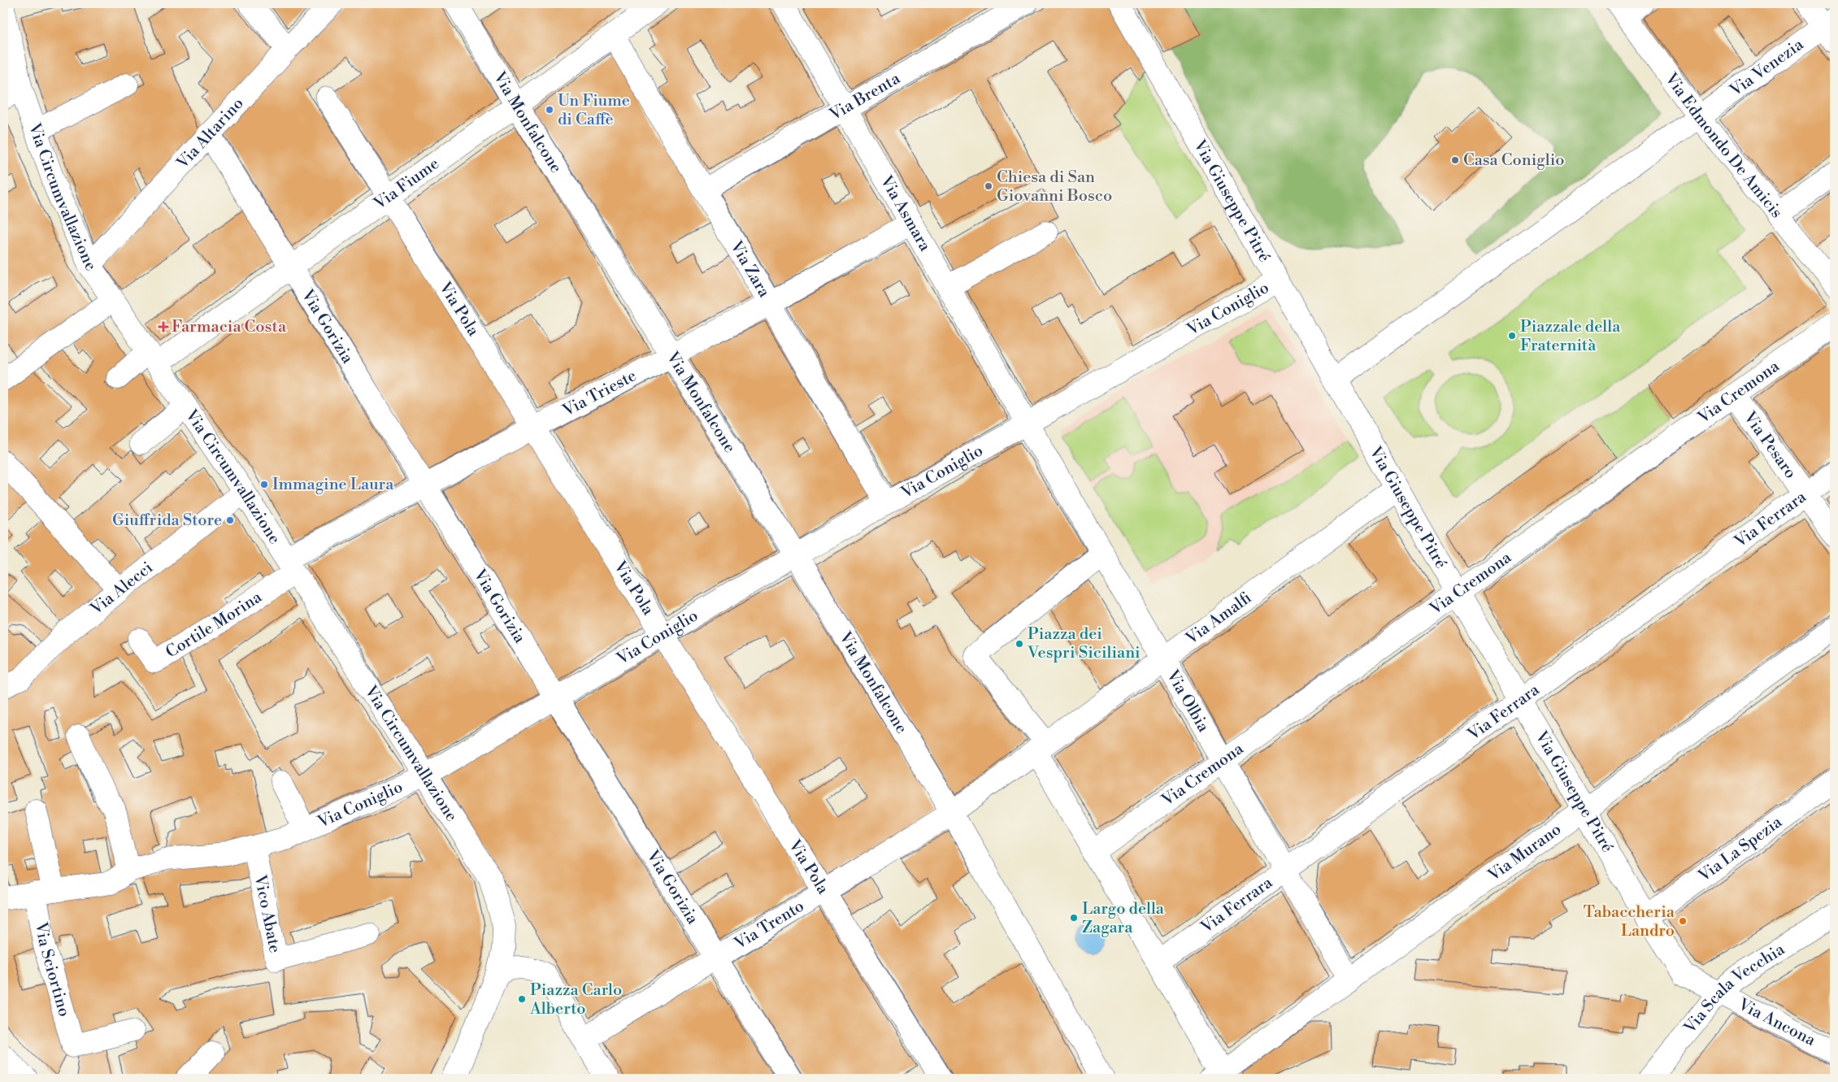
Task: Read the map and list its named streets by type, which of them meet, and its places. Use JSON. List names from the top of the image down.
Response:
{
  "streets": {
    "street": [
      "Via Venezia",
      "Via Brenta",
      "Via Monfalcone",
      "Via Altarino",
      "Via Edmondo De Amicis",
      "Via Fiume",
      "Via Circumvallazione",
      "Via Giuseppe Pitré",
      "Via Asmara",
      "Via Zara",
      "Via Pola",
      "Via Coniglio",
      "Via Gorizia",
      "Via Cremona",
      "Via Trieste",
      "Via Pesaro",
      "Via Ferrara",
      "Via Alecci",
      "Via Amalfi",
      "Cortile Morina",
      "Via Olbia",
      "Via La Spezia",
      "Via Murano",
      "Vico Abate",
      "Via Trento",
      "Via Sciortino",
      "Via Scala Vecchia",
      "Via Ancona"
    ]
  },
  "crossings": [
    ["Via Venezia", "Via Edmondo De Amicis"],
    ["Via Venezia", "Via Giuseppe Pitré"],
    ["Via Brenta", "Via Asmara"],
    ["Via Brenta", "Via Zara"],
    ["Via Monfalcone", "Via Fiume"],
    ["Via Monfalcone", "Via Coniglio"],
    ["Via Monfalcone", "Via Trieste"],
    ["Via Monfalcone", "Via Amalfi"],
    ["Via Monfalcone", "Via Trento"],
    ["Via Altarino", "Via Circumvallazione"],
    ["Via Altarino", "Via Gorizia"],
    ["Via Fiume", "Via Circumvallazione"],
    ["Via Fiume", "Via Zara"],
    ["Via Fiume", "Via Pola"],
    ["Via Fiume", "Via Gorizia"],
    ["Via Circumvallazione", "Via Coniglio"],
    ["Via Circumvallazione", "Via Trieste"],
    ["Via Circumvallazione", "Via Alecci"],
    ["Via Circumvallazione", "Cortile Morina"],
    ["Via Giuseppe Pitré", "Via Coniglio"],
    ["Via Giuseppe Pitré", "Via Cremona"],
    ["Via Giuseppe Pitré", "Via Ferrara"],
    ["Via Giuseppe Pitré", "Via Amalfi"],
    ["Via Giuseppe Pitré", "Via La Spezia"],
    ["Via Giuseppe Pitré", "Via Murano"],
    ["Via Giuseppe Pitré", "Via Scala Vecchia"],
    ["Via Giuseppe Pitré", "Via Ancona"],
    ["Via Asmara", "Via Coniglio"],
    ["Via Asmara", "Via Trieste"],
    ["Via Asmara", "Via Olbia"],
    ["Via Zara", "Via Coniglio"],
    ["Via Zara", "Via Trieste"],
    ["Via Pola", "Via Coniglio"],
    ["Via Pola", "Via Trieste"],
    ["Via Pola", "Via Trento"],
    ["Via Coniglio", "Via Gorizia"],
    ["Via Coniglio", "Via Olbia"],
    ["Via Coniglio", "Vico Abate"],
    ["Via Coniglio", "Via Sciortino"],
    ["Via Gorizia", "Via Trieste"],
    ["Via Gorizia", "Via Trento"],
    ["Via Cremona", "Via Pesaro"],
    ["Via Cremona", "Via Olbia"],
    ["Via Trieste", "Cortile Morina"],
    ["Via Pesaro", "Via Ferrara"],
    ["Via Ferrara", "Via Olbia"],
    ["Via Amalfi", "Via Olbia"],
    ["Via Amalfi", "Via Trento"],
    ["Via Olbia", "Via Murano"],
    ["Via Scala Vecchia", "Via Ancona"]
  ],
  "places": {
    "other": [
      "Un Fiume di Caffè",
      "Casa Coniglio",
      "Chiesa di San Giovanni Bosco",
      "Piazzale della Fraternità",
      "Immagine Laura",
      "Giuffrida Store",
      "Piazza dei Vespri Siciliani",
      "Largo della Zagara",
      "Tabaccheria Landro",
      "Piazza Carlo Alberto"
    ],
    "health": ["Farmacia Costa"]
  }
}
